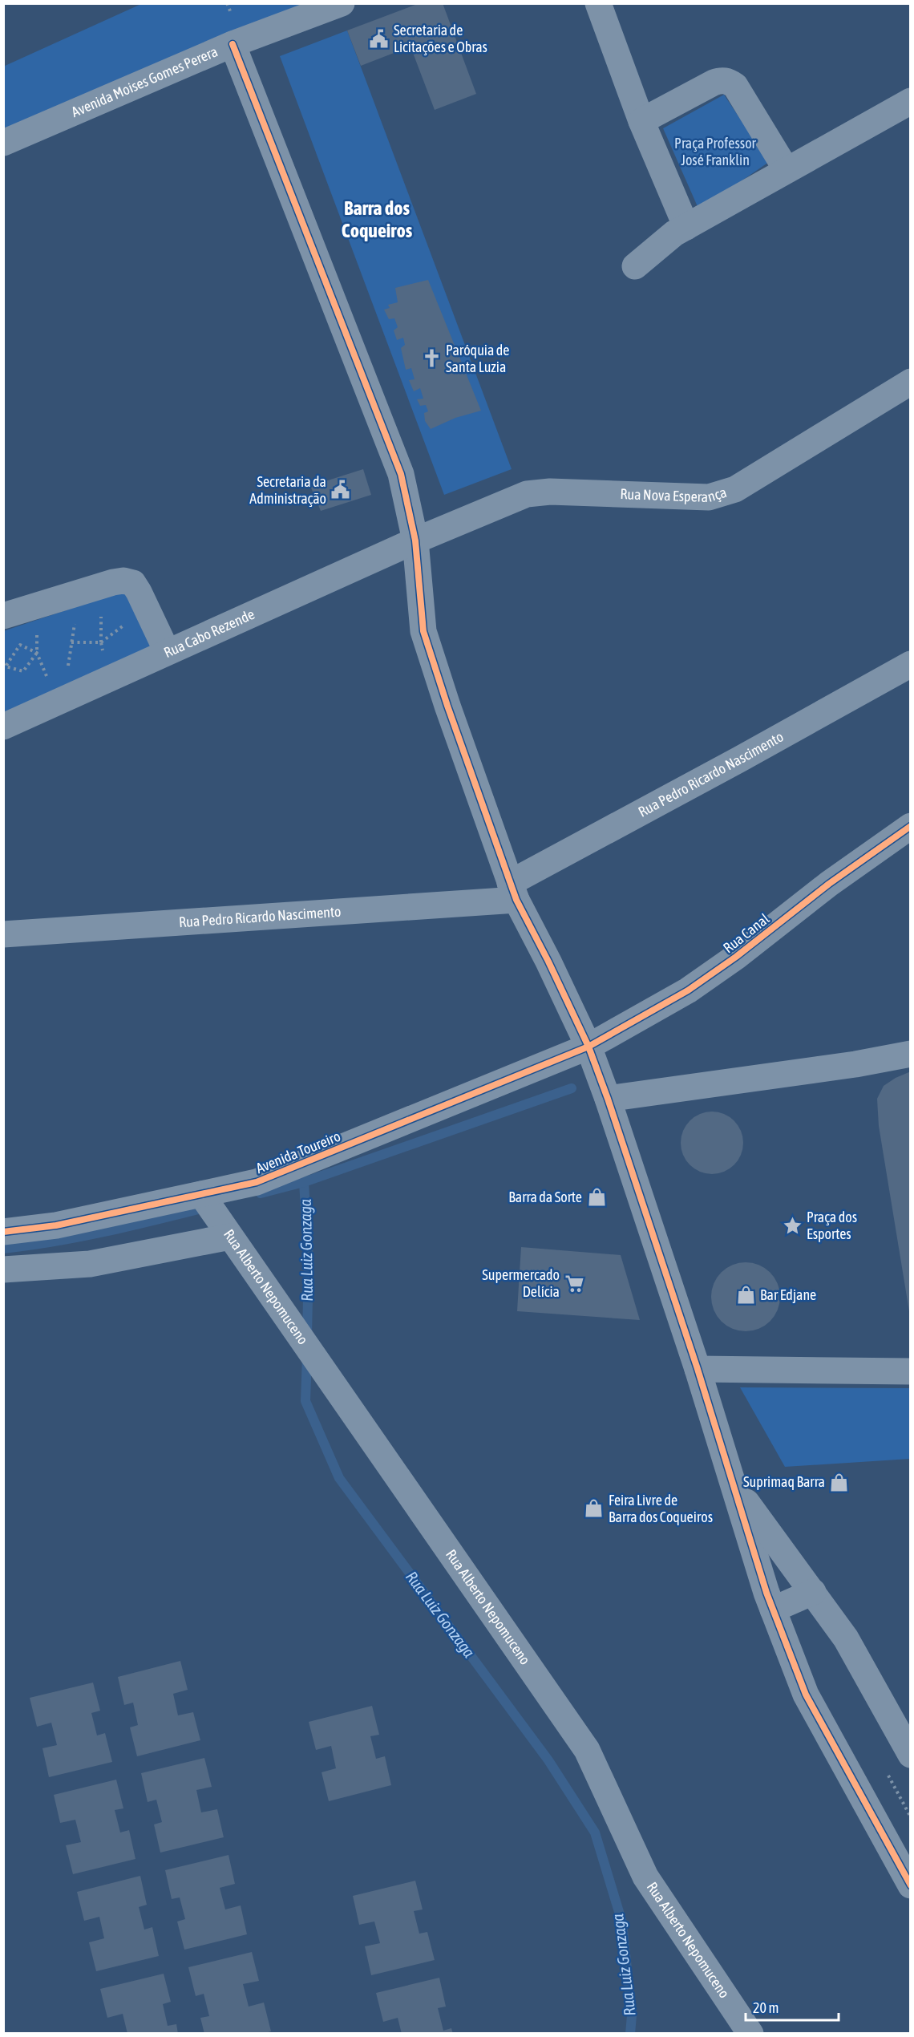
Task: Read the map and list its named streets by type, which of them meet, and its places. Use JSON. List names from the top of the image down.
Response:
{
  "streets": {
    "street": [
      "Avenida Moises Gomes Perera",
      "Rua Nova Esperança",
      "Rua Cabo Rezende",
      "Rua Pedro Ricardo Nascimento",
      "Rua Canal",
      "Avenida Toureiro",
      "Rua Alberto Nepomuceno"
    ]
  },
  "crossings": [
    ["Rua Nova Esperança", "Rua Cabo Rezende"],
    ["Rua Canal", "Avenida Toureiro"],
    ["Avenida Toureiro", "Rua Alberto Nepomuceno"]
  ],
  "districts": ["Barra dos Coqueiros"],
  "water": ["Rua Luiz Gonzaga"],
  "parks": ["Praça Professor José Franklin"],
  "places": {
    "public building": ["Secretaria de Licitações e Obras", "Secretaria da Administração"],
    "church": ["Paróquia de Santa Luzia"],
    "shop": [
      "Barra da Sorte",
      "Bar Edjane",
      "Suprimaq Barra",
      "Feira Livre de Barra dos Coqueiros"
    ],
    "place": ["Praça dos Esportes"],
    "supermarket": ["Supermercado Delícia"]
  },
  "scale_bar": "20 m"
}
